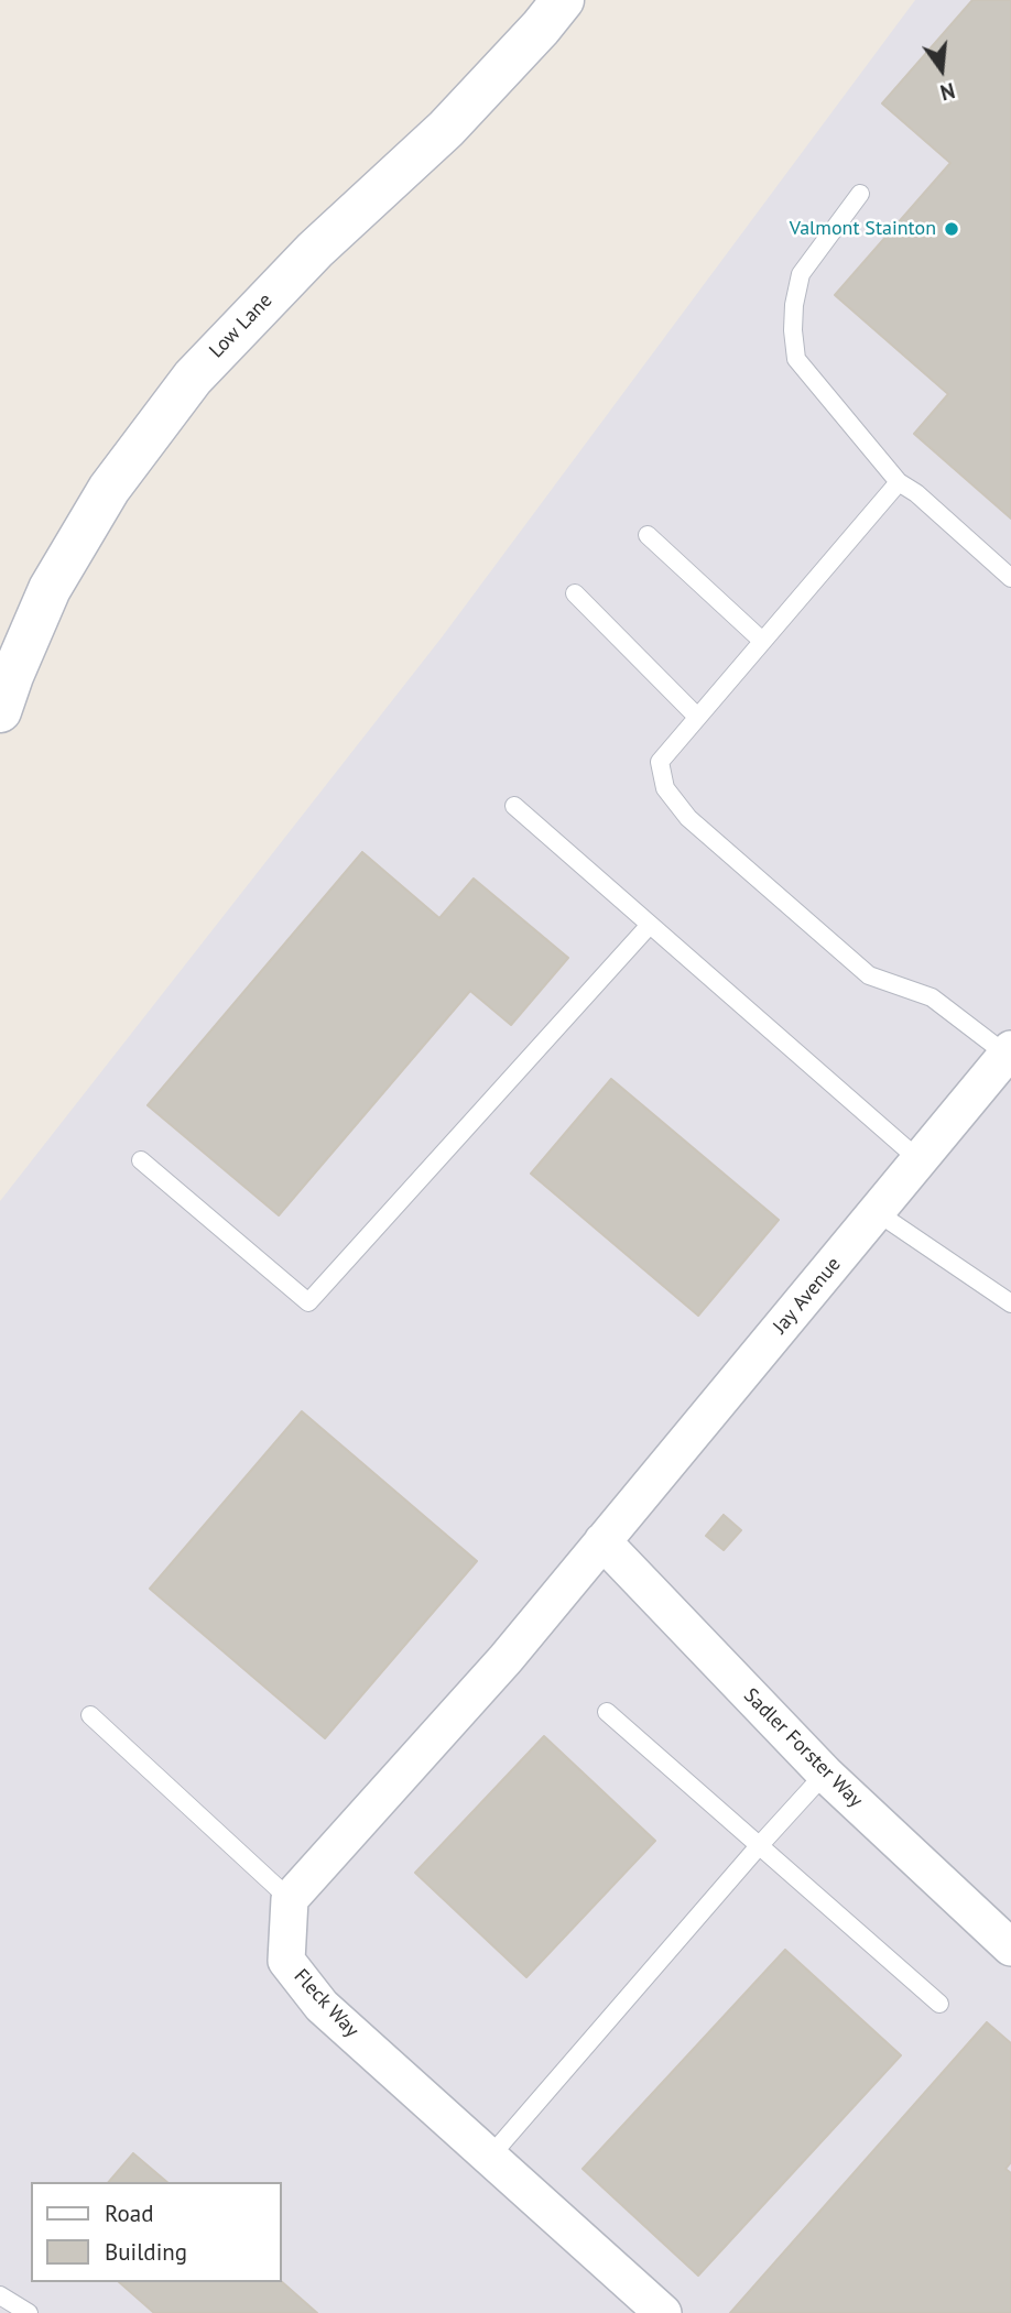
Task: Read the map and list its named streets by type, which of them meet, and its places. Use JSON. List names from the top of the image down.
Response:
{
  "streets": {
    "main road": ["Low Lane"],
    "street": ["Jay Avenue", "Sadler Forster Way", "Fleck Way"]
  },
  "crossings": [
    ["Jay Avenue", "Sadler Forster Way"]
  ],
  "places": ["Valmont Stainton"],
  "legend": ["Road", "Building"],
  "north": "bottom"
}
